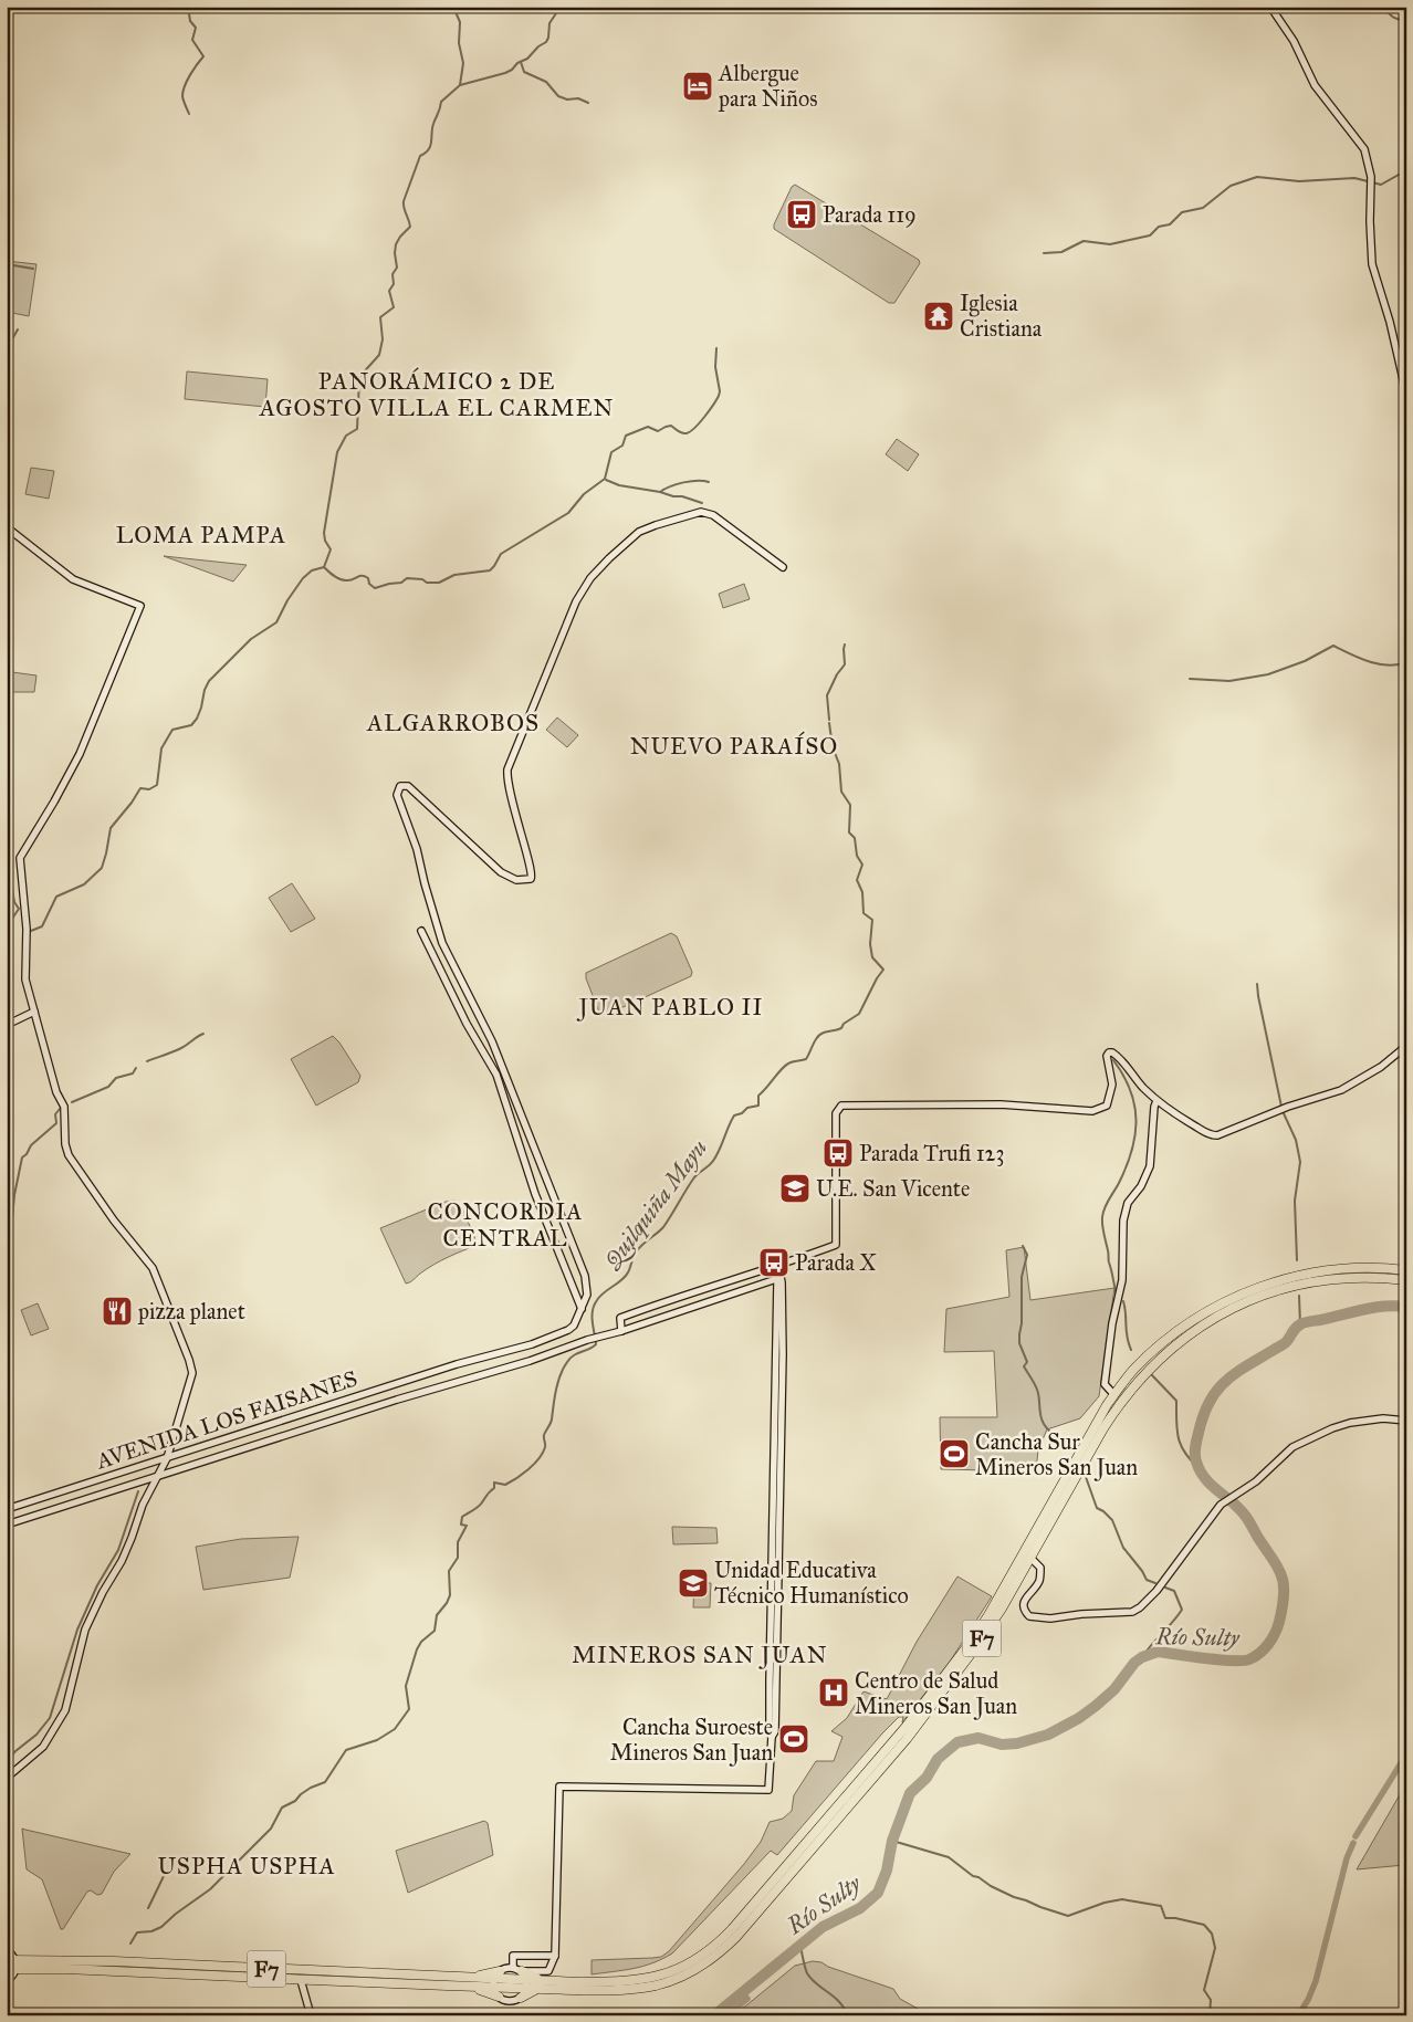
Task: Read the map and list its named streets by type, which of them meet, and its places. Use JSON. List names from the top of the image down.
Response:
{
  "streets": {
    "highway": ["F7"],
    "street": ["AVENIDA LOS FAISANES"]
  },
  "districts": [
    "PANORÁMICO 2 DE AGOSTO VILLA EL CARMEN",
    "LOMA PAMPA",
    "ALGARROBOS",
    "NUEVO PARAÍSO",
    "JUAN PABLO II",
    "CONCORDIA CENTRAL",
    "MINEROS SAN JUAN",
    "USPHA USPHA"
  ],
  "water": ["Quilquiña Mayu", "Río Sulty"],
  "places": {
    "hotel": ["Albergue para Niños"],
    "bus stop": ["Parada 119", "Parada Trufi 123", "Parada X"],
    "temple": ["Iglesia Cristiana"],
    "school or university": ["U.E. San Vicente", "Unidad Educativa Técnico Humanístico"],
    "restaurant": ["pizza planet"],
    "sports": ["Cancha Sur Mineros San Juan", "Cancha Suroeste Mineros San Juan"],
    "hospital": ["Centro de Salud Mineros San Juan"]
  }
}
